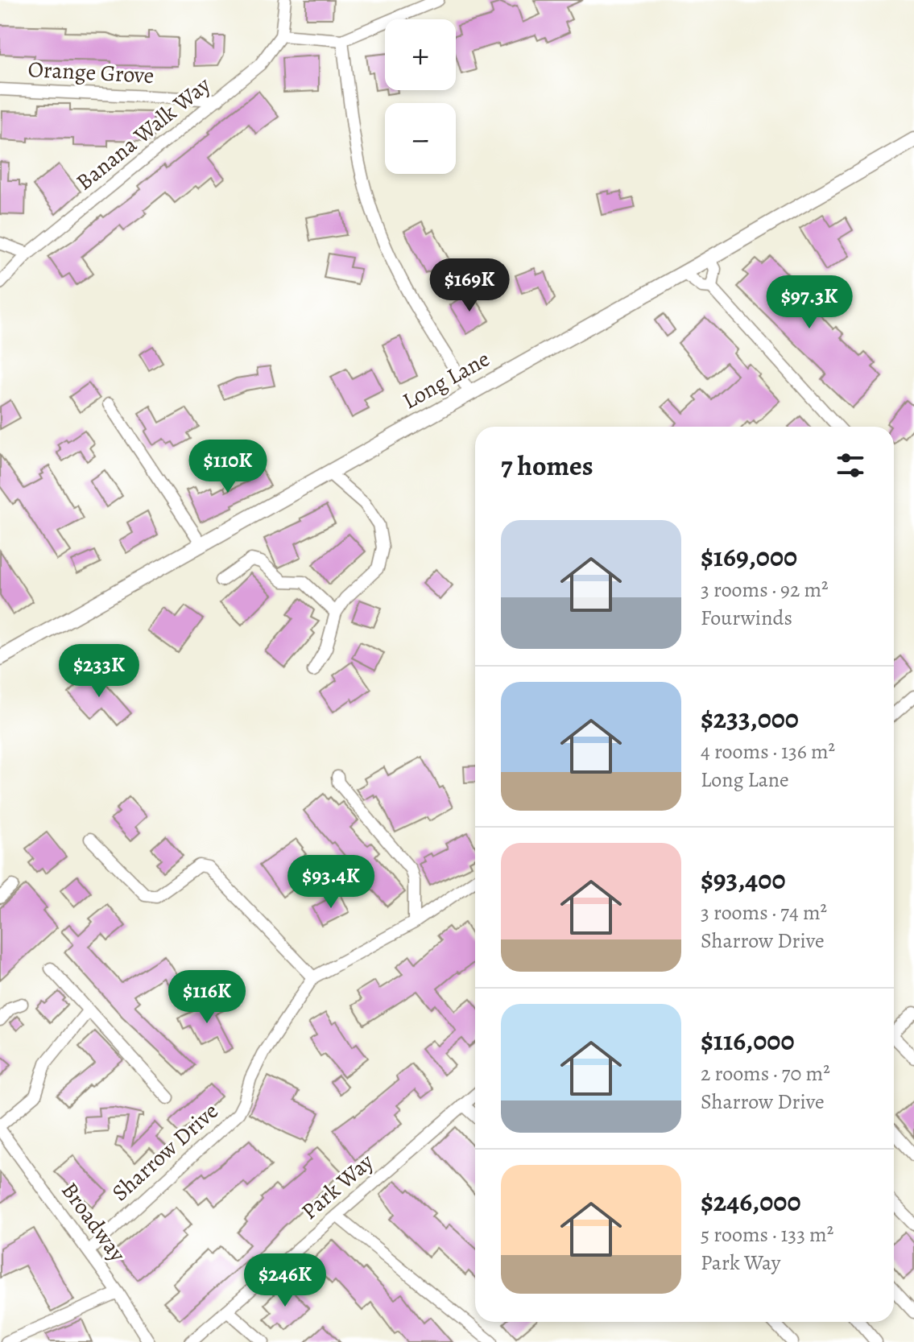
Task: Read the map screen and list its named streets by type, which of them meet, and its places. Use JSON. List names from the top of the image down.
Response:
{
  "streets": {
    "main road": ["Long Lane"],
    "street": [
      "Orange Grove",
      "Banana Walk Way",
      "Sharrow Drive",
      "Park Way",
      "Broadway"
    ]
  },
  "crossings": [
    ["Orange Grove", "Banana Walk Way"],
    ["Sharrow Drive", "Broadway"]
  ],
  "page": {
    "map_buttons": ["+", "−"],
    "price": [
      "$169K",
      "$97.3K",
      "$110K",
      "$233K",
      "$93.4K",
      "$116K",
      "$246K"
    ],
    "heading": "7 homes",
    "list": [
      {
        "name": "$169,000",
        "note": "3 rooms · 92 m² · Fourwinds"
      },
      {
        "name": "$233,000",
        "note": "4 rooms · 136 m² · Long Lane"
      },
      {
        "name": "$93,400",
        "note": "3 rooms · 74 m² · Sharrow Drive"
      },
      {
        "name": "$116,000",
        "note": "2 rooms · 70 m² · Sharrow Drive"
      },
      {
        "name": "$246,000",
        "note": "5 rooms · 133 m² · Park Way"
      }
    ]
  }
}
